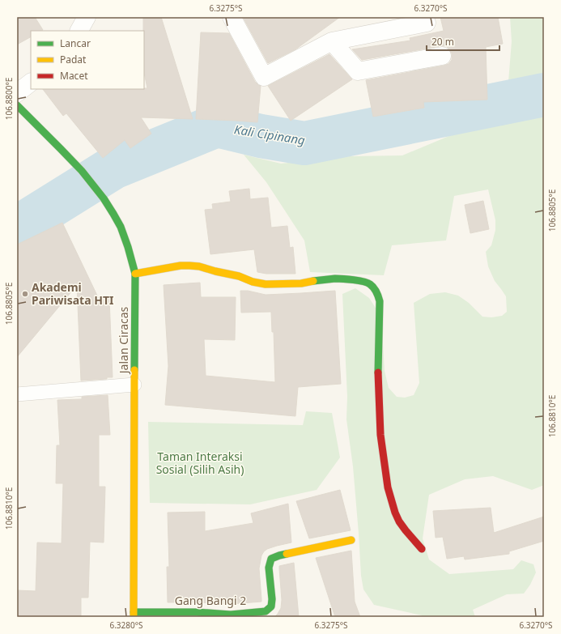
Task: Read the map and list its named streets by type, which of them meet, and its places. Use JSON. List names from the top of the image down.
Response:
{
  "streets": {
    "street": ["Jalan Ciracas", "Gang Bangi 2"]
  },
  "crossings": [
    ["Jalan Ciracas", "Gang Bangi 2"]
  ],
  "water": ["Kali Cipinang"],
  "parks": ["Taman Interaksi Sosial (Silih Asih)"],
  "places": ["Akademi Pariwisata HTI"],
  "legend": ["Lancar", "Padat", "Macet"],
  "scale_bar": "20 m",
  "coordinates": [
    "6.3275°S",
    "6.3270°S",
    "106.8800°E",
    "106.8805°E",
    "106.8810°E",
    "6.3280°S"
  ]
}
